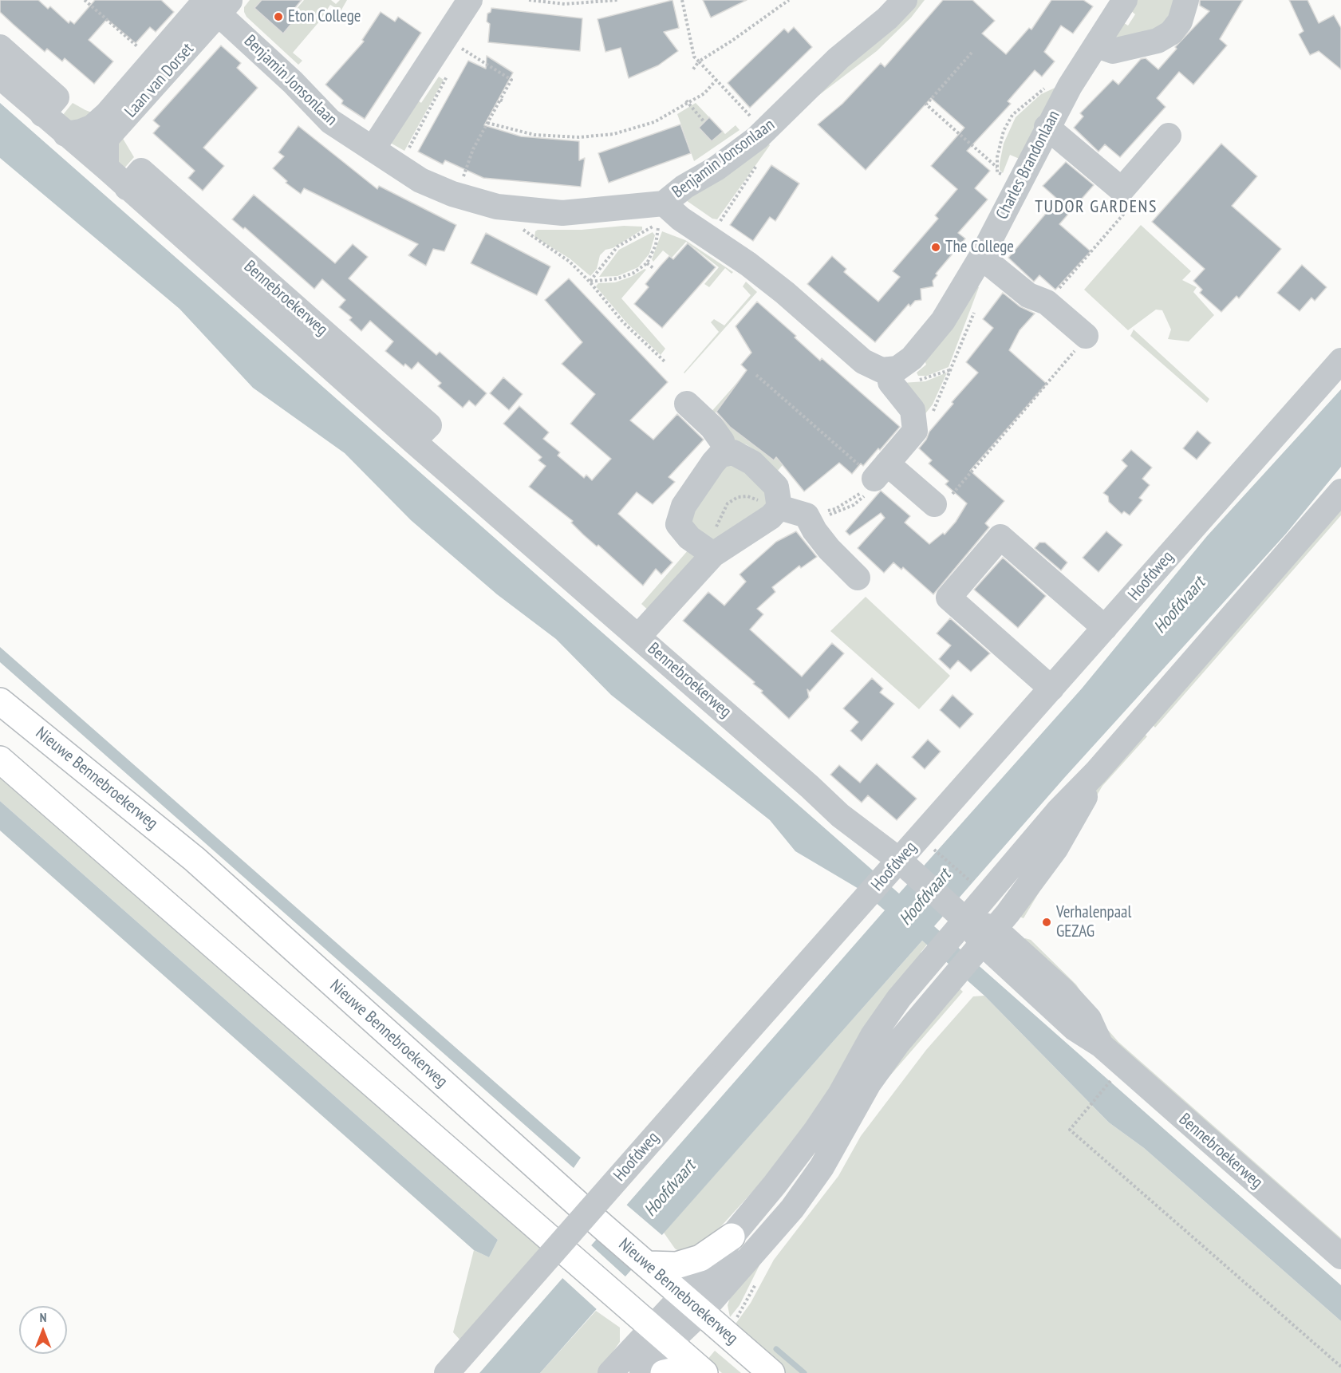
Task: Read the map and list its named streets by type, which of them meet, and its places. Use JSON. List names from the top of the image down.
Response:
{
  "streets": {
    "main road": ["Nieuwe Bennebroekerweg"],
    "street": [
      "Laan van Dorset",
      "Benjamin Jonsonlaan",
      "Charles Brandonlaan",
      "Bennebroekerweg",
      "Hoofdweg"
    ]
  },
  "crossings": [
    ["Laan van Dorset", "Benjamin Jonsonlaan"],
    ["Laan van Dorset", "Bennebroekerweg"],
    ["Bennebroekerweg", "Hoofdweg"]
  ],
  "districts": ["TUDOR GARDENS"],
  "water": ["Hoofdvaart"],
  "places": ["Eton College", "The College", "Verhalenpaal GEZAG"],
  "north": "top"
}
